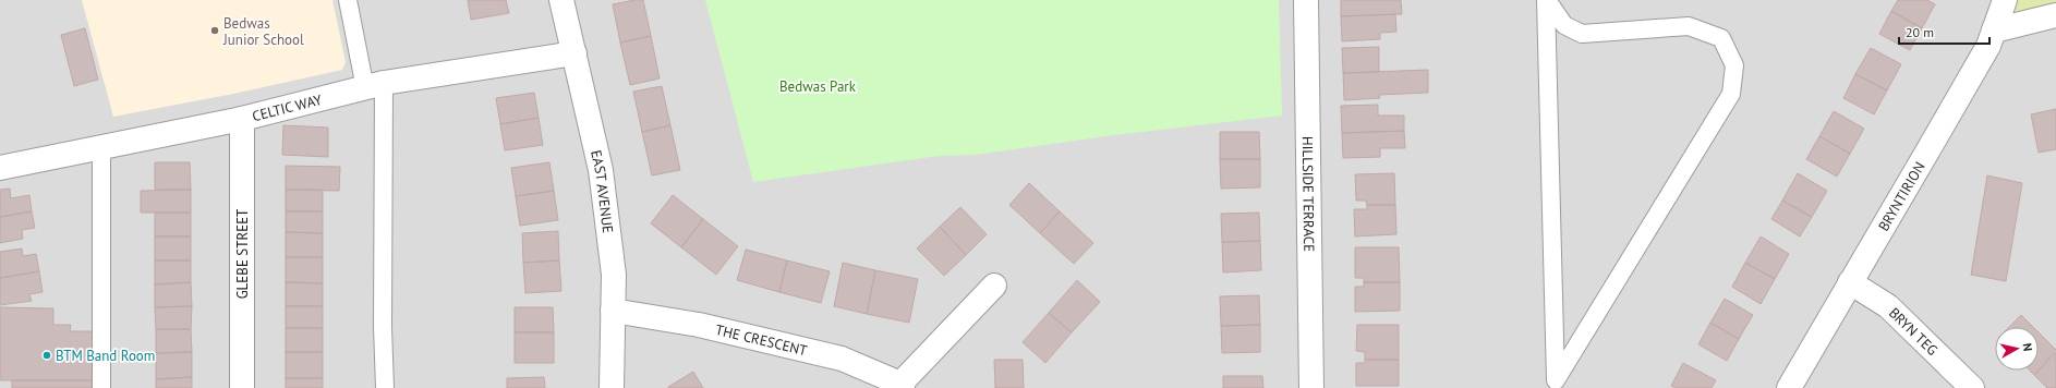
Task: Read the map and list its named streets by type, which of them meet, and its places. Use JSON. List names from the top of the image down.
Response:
{
  "streets": {
    "street": [
      "CELTIC WAY",
      "EAST AVENUE",
      "HILLSIDE TERRACE",
      "BRYNTIRION",
      "GLEBE STREET",
      "BRYN TEG",
      "THE CRESCENT"
    ]
  },
  "crossings": [
    ["CELTIC WAY", "EAST AVENUE"],
    ["CELTIC WAY", "GLEBE STREET"],
    ["EAST AVENUE", "THE CRESCENT"],
    ["BRYNTIRION", "BRYN TEG"]
  ],
  "parks": ["Bedwas Park"],
  "places": ["Bedwas Junior School", "BTM Band Room"],
  "scale_bar": "20 m",
  "north": "right"
}
